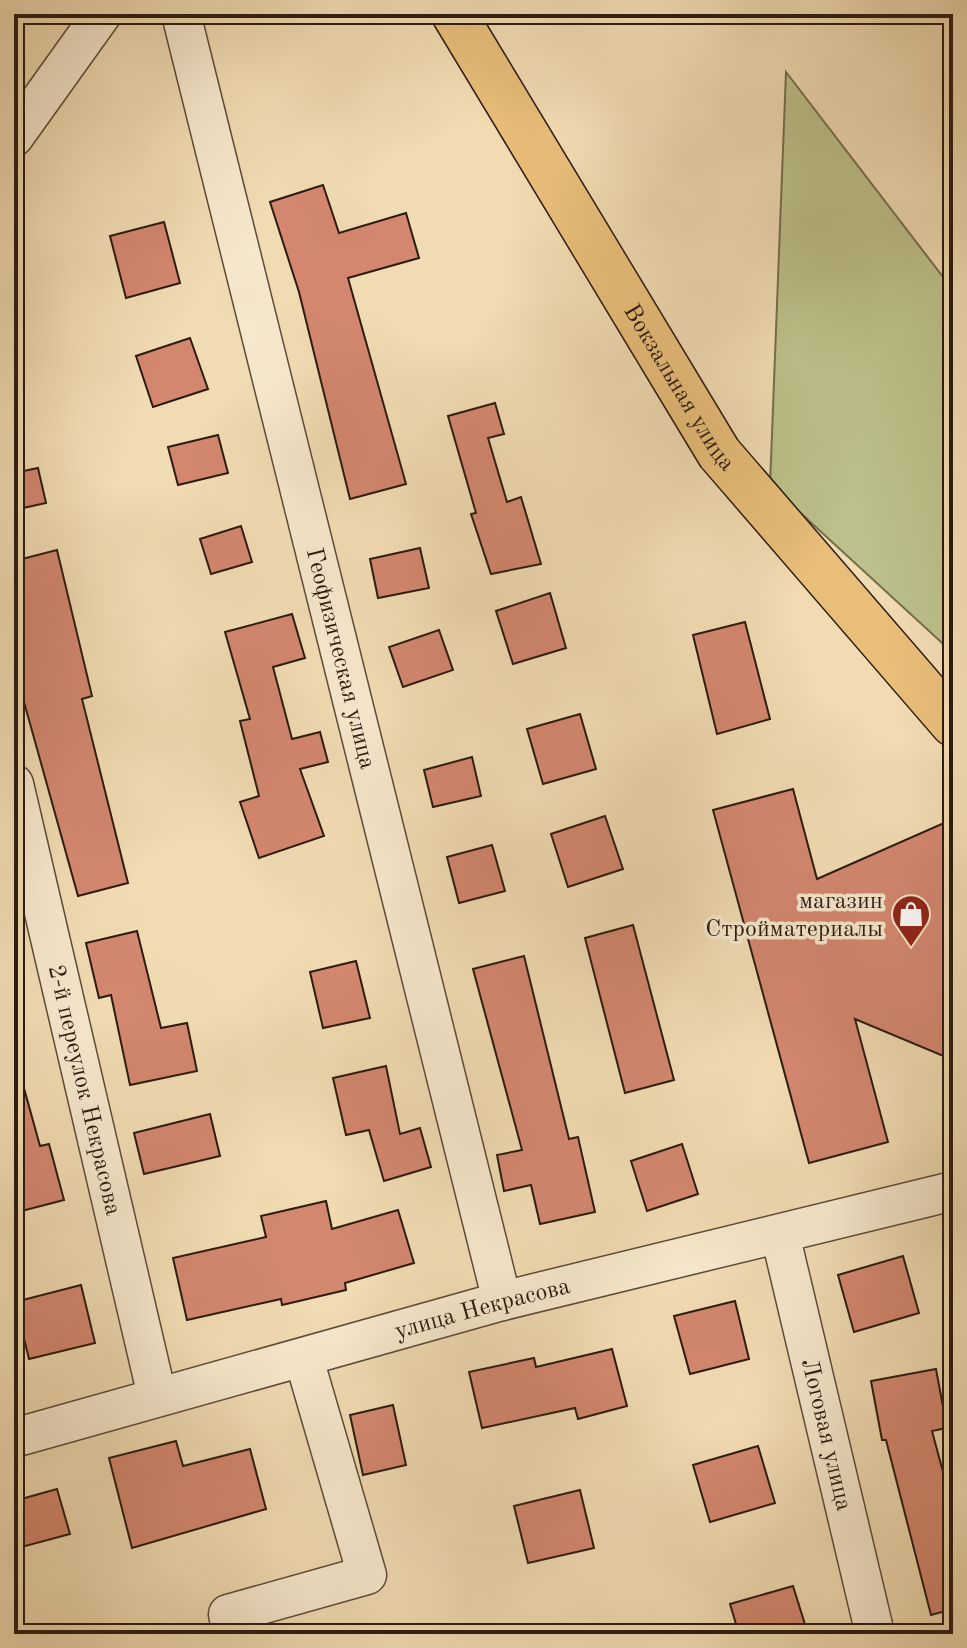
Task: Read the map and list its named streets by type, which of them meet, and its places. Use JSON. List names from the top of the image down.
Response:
{
  "streets": {
    "main road": ["Вокзальная улица"],
    "street": [
      "Геофизическая улица",
      "2-й переулок Некрасова",
      "улица Некрасова",
      "Логовая улица"
    ]
  },
  "crossings": [
    ["Геофизическая улица", "улица Некрасова"],
    ["2-й переулок Некрасова", "улица Некрасова"],
    ["улица Некрасова", "Логовая улица"]
  ],
  "places": {
    "shop": ["магазин Стройматериалы"]
  }
}
